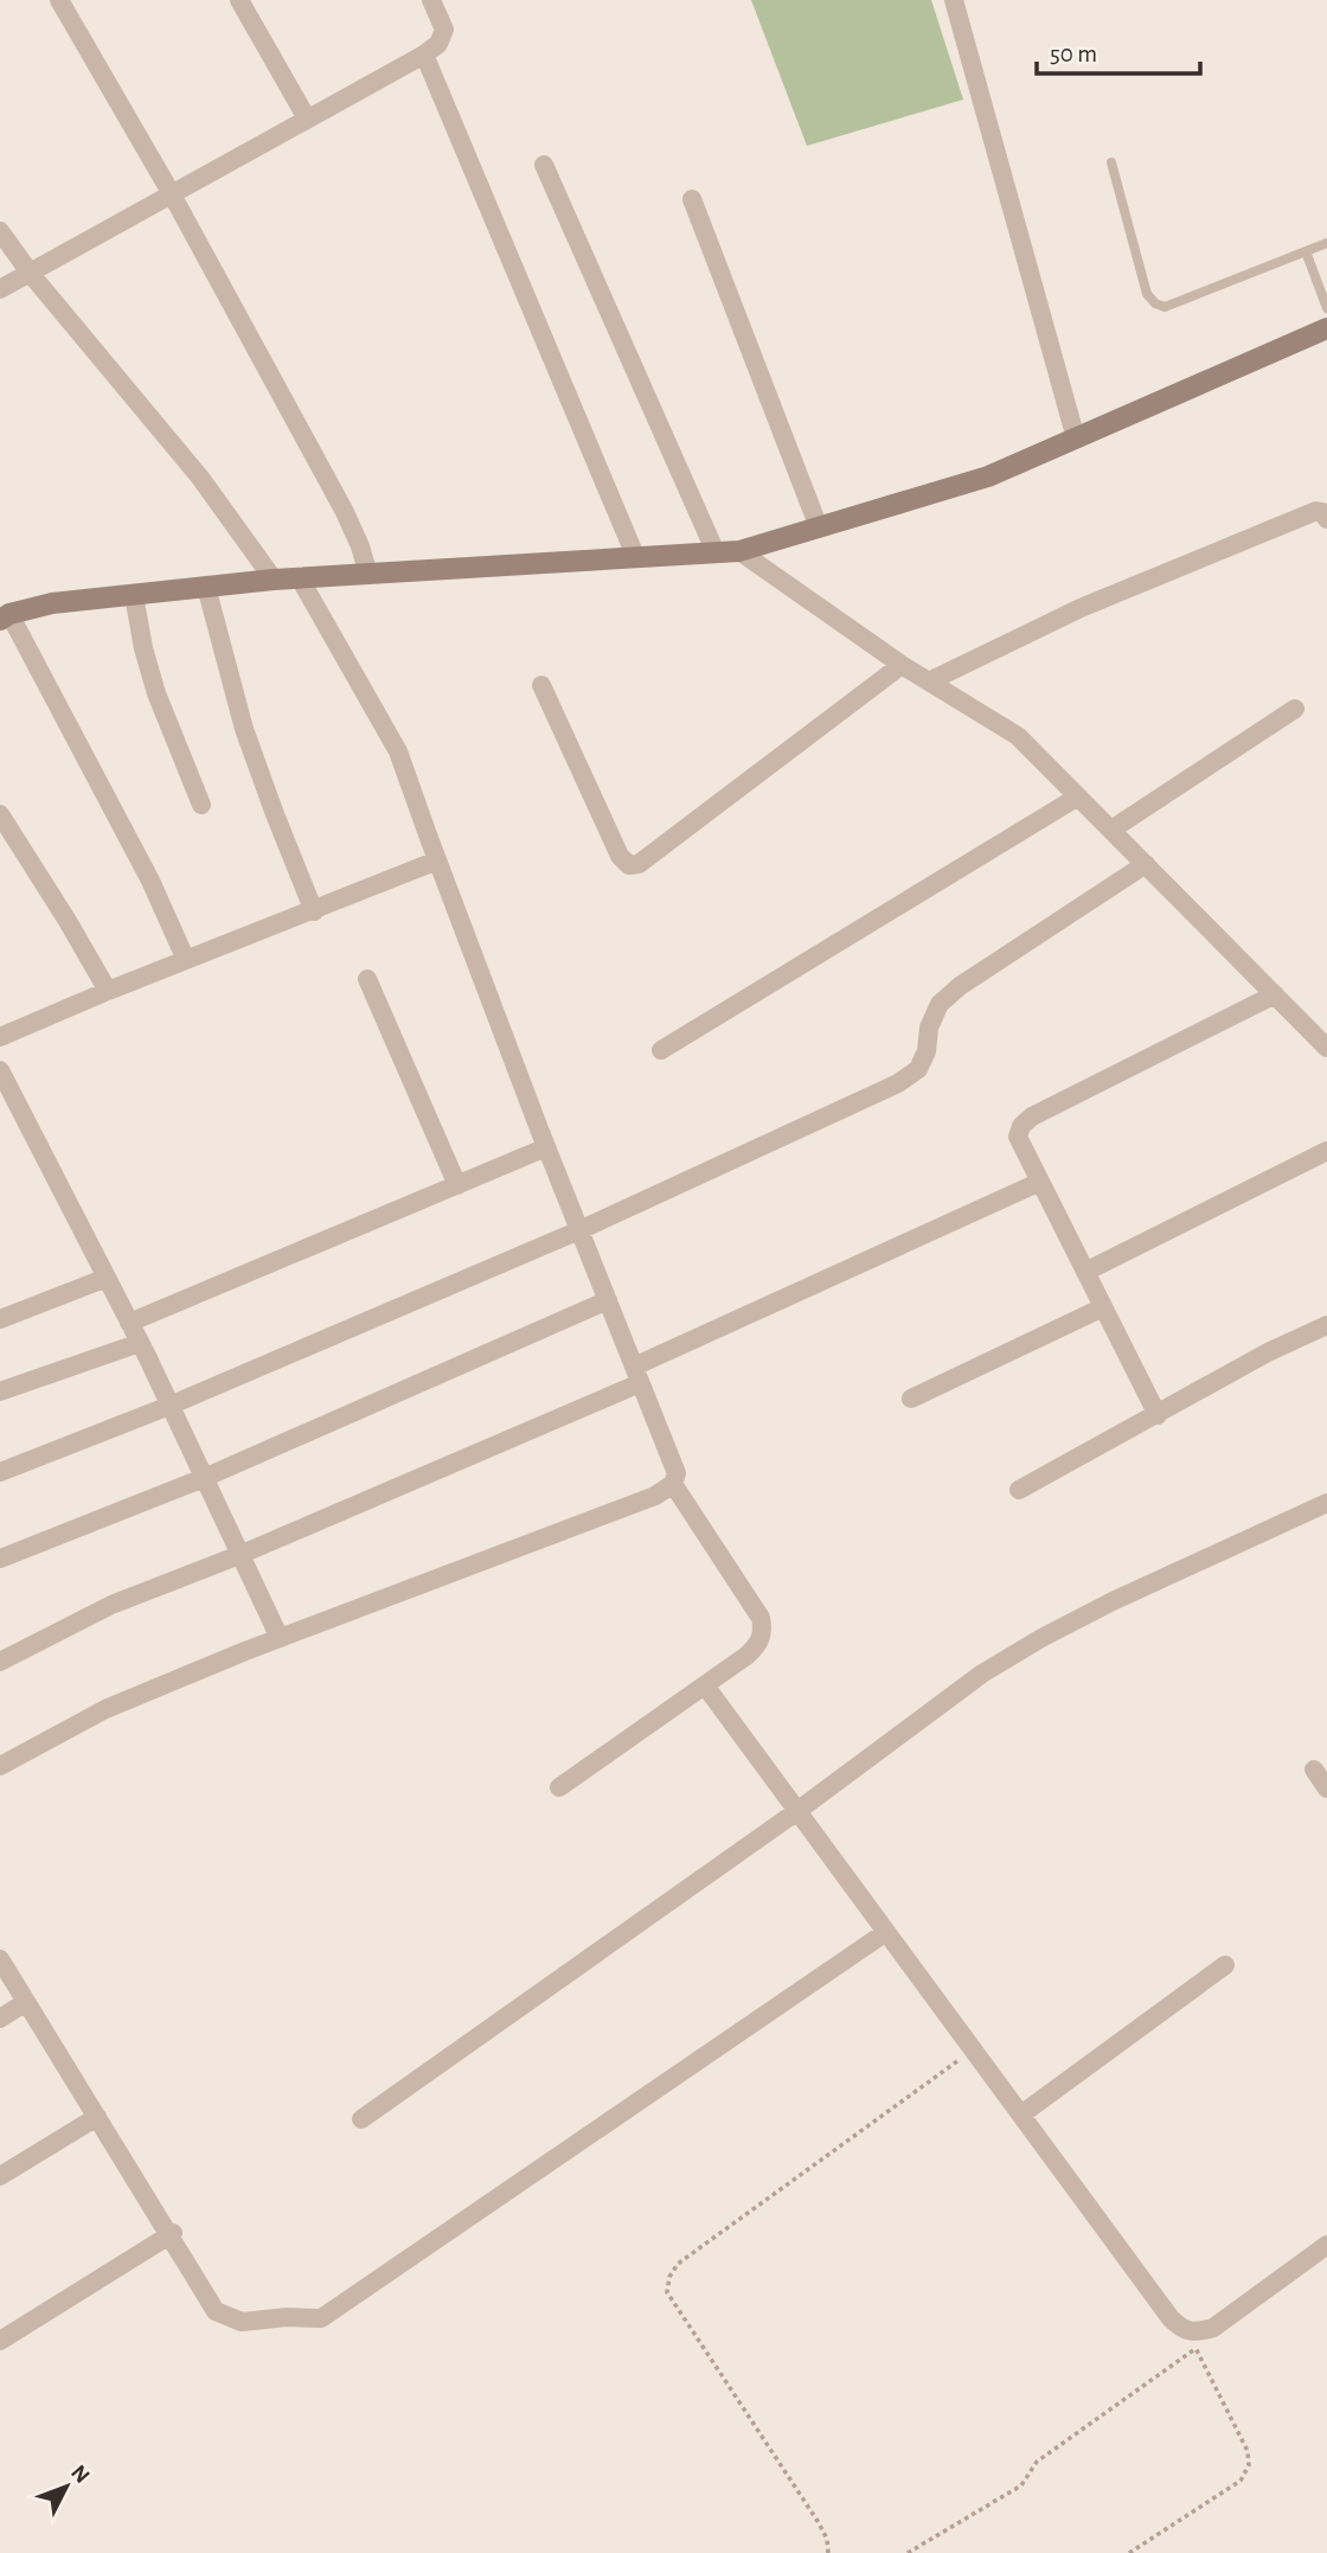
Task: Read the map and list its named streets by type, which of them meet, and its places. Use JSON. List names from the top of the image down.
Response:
{
  "scale_bar": "50 m",
  "north": "top right"
}
